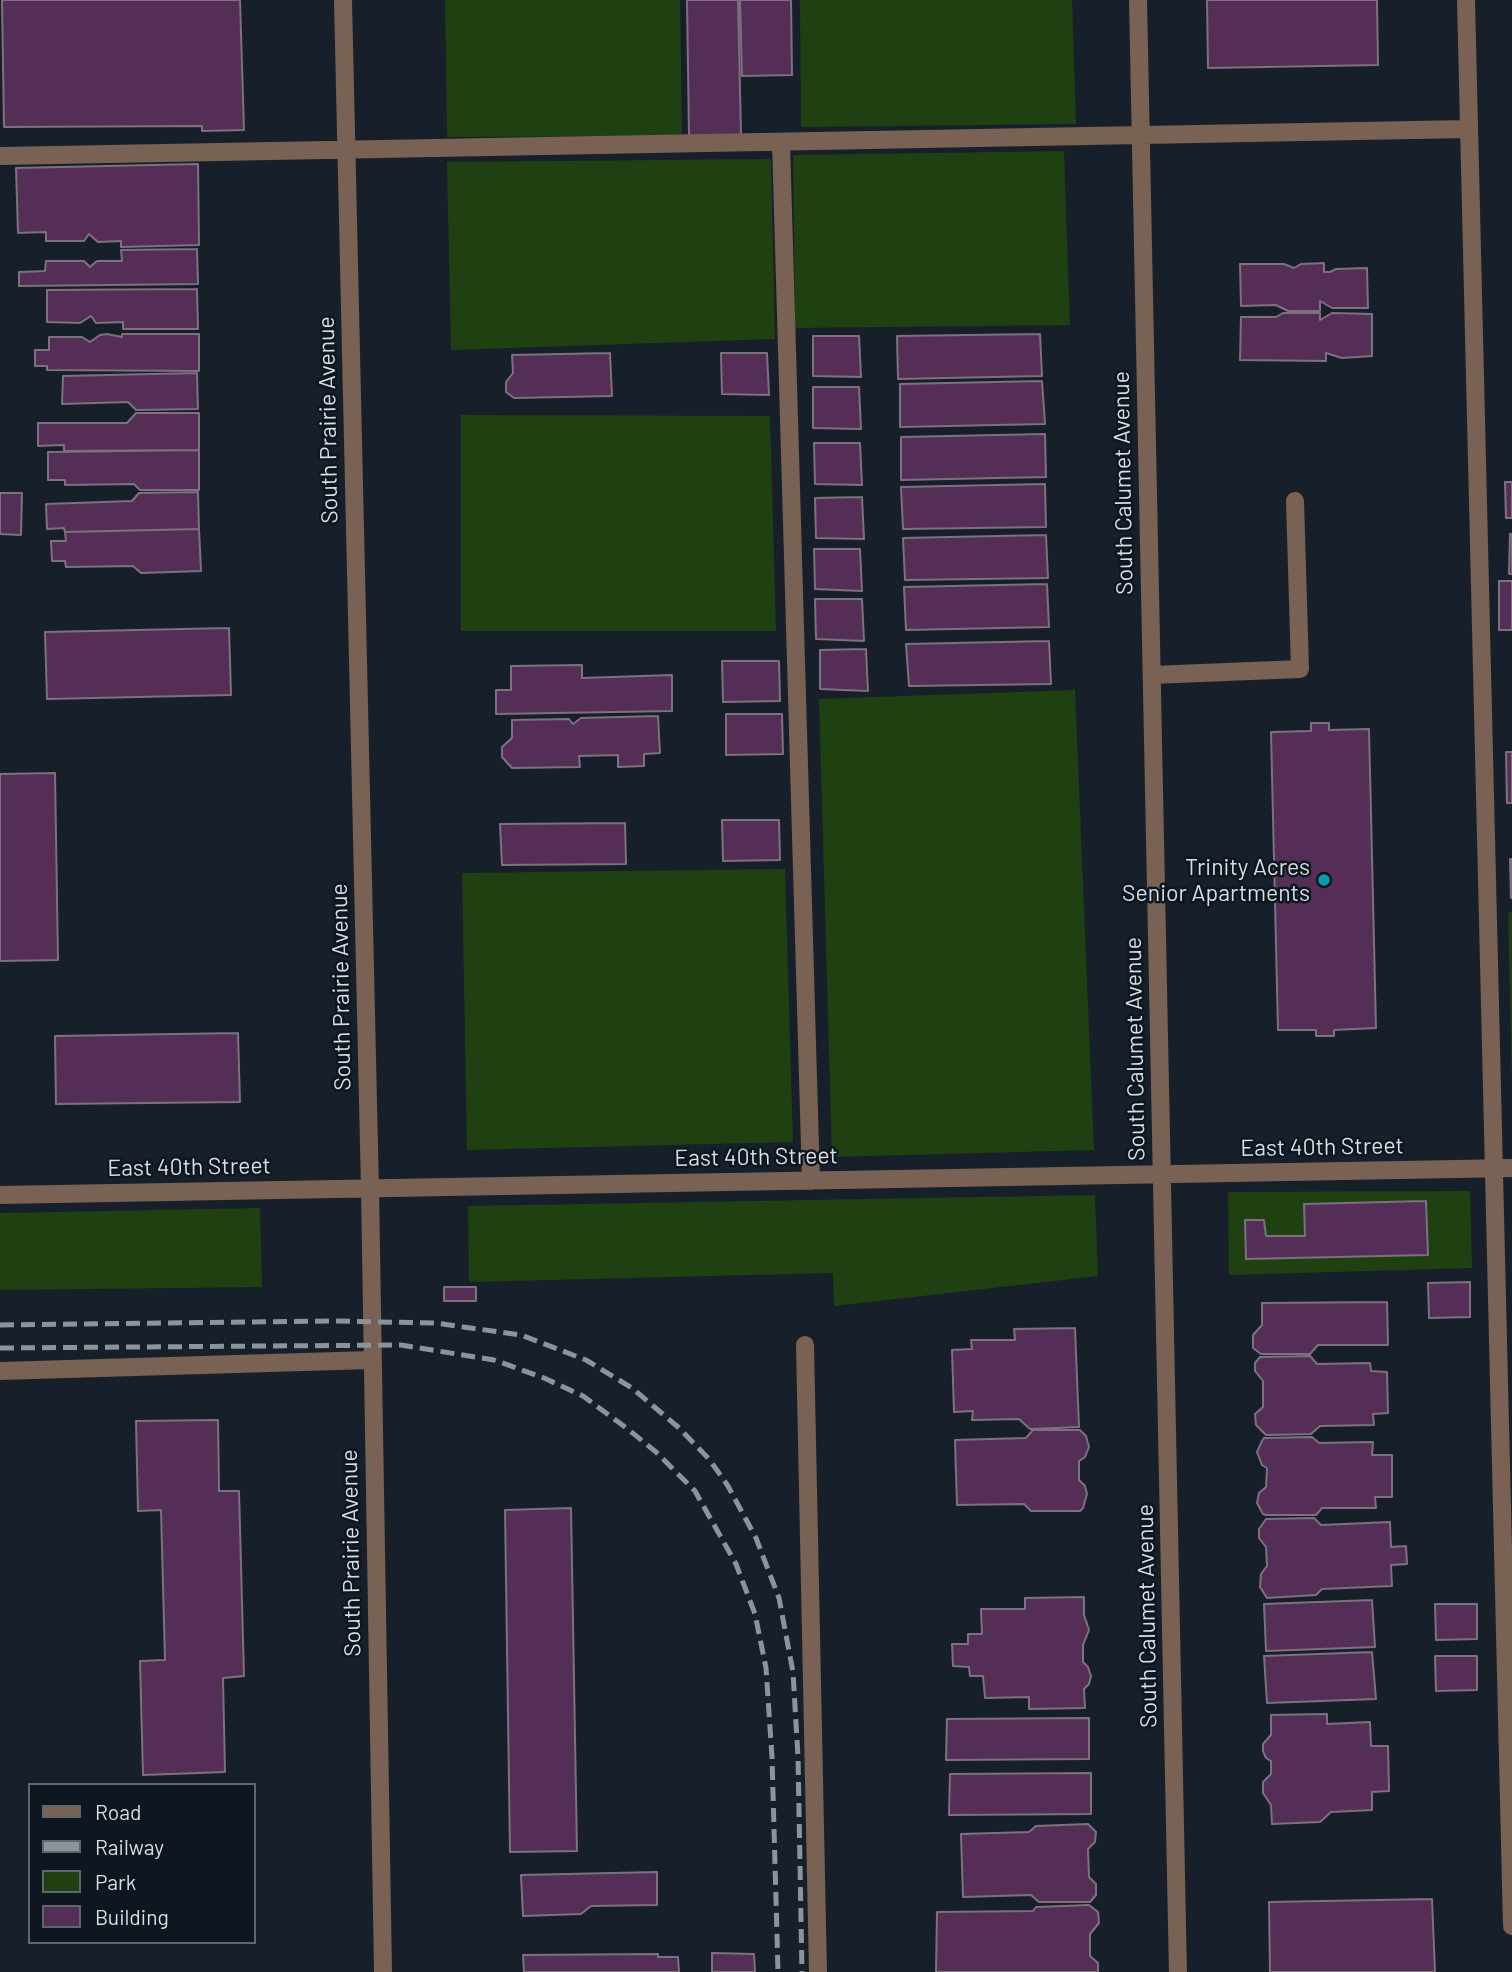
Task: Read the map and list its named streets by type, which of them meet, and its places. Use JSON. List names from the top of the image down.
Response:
{
  "streets": {
    "street": ["South Prairie Avenue", "South Calumet Avenue", "East 40th Street"]
  },
  "crossings": [
    ["South Prairie Avenue", "East 40th Street"],
    ["South Calumet Avenue", "East 40th Street"]
  ],
  "places": ["Trinity Acres Senior Apartments"],
  "legend": [
    "Road",
    "Railway",
    "Park",
    "Building"
  ]
}
